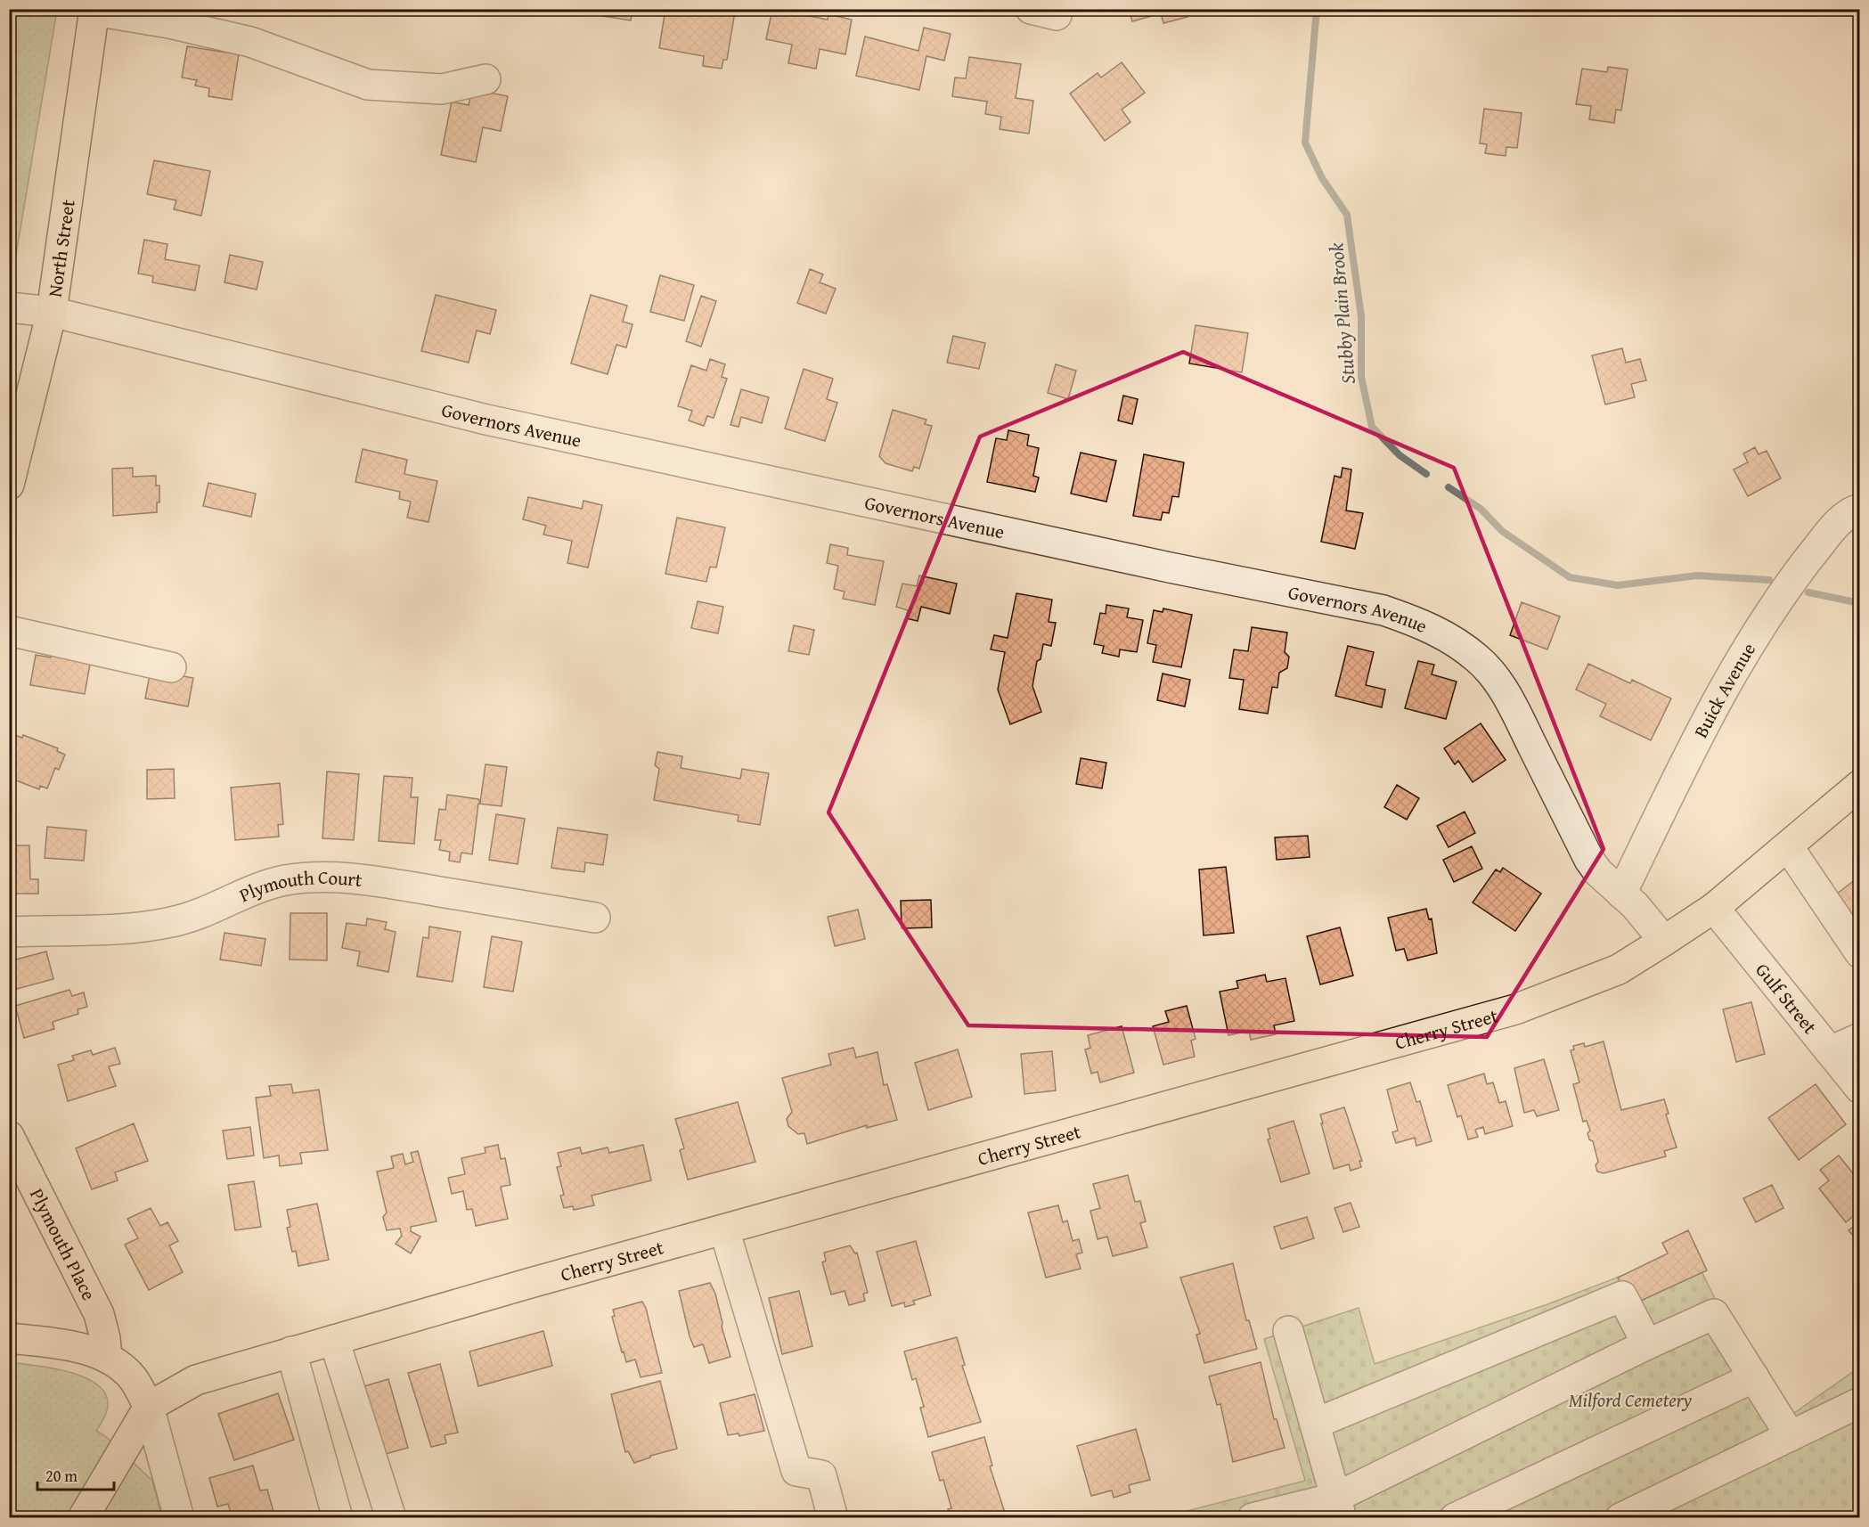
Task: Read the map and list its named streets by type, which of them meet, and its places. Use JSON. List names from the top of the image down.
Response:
{
  "streets": {
    "main road": ["North Street", "Cherry Street", "Plymouth Place"],
    "street": [
      "Governors Avenue",
      "Buick Avenue",
      "Plymouth Court",
      "Gulf Street"
    ]
  },
  "crossings": [
    ["North Street", "Governors Avenue"],
    ["Governors Avenue", "Buick Avenue"],
    ["Governors Avenue", "Cherry Street"],
    ["Gulf Street", "Cherry Street"]
  ],
  "water": ["Stubby Plain Brook"],
  "parks": ["Milford Cemetery"],
  "scale_bar": "20 m"
}
